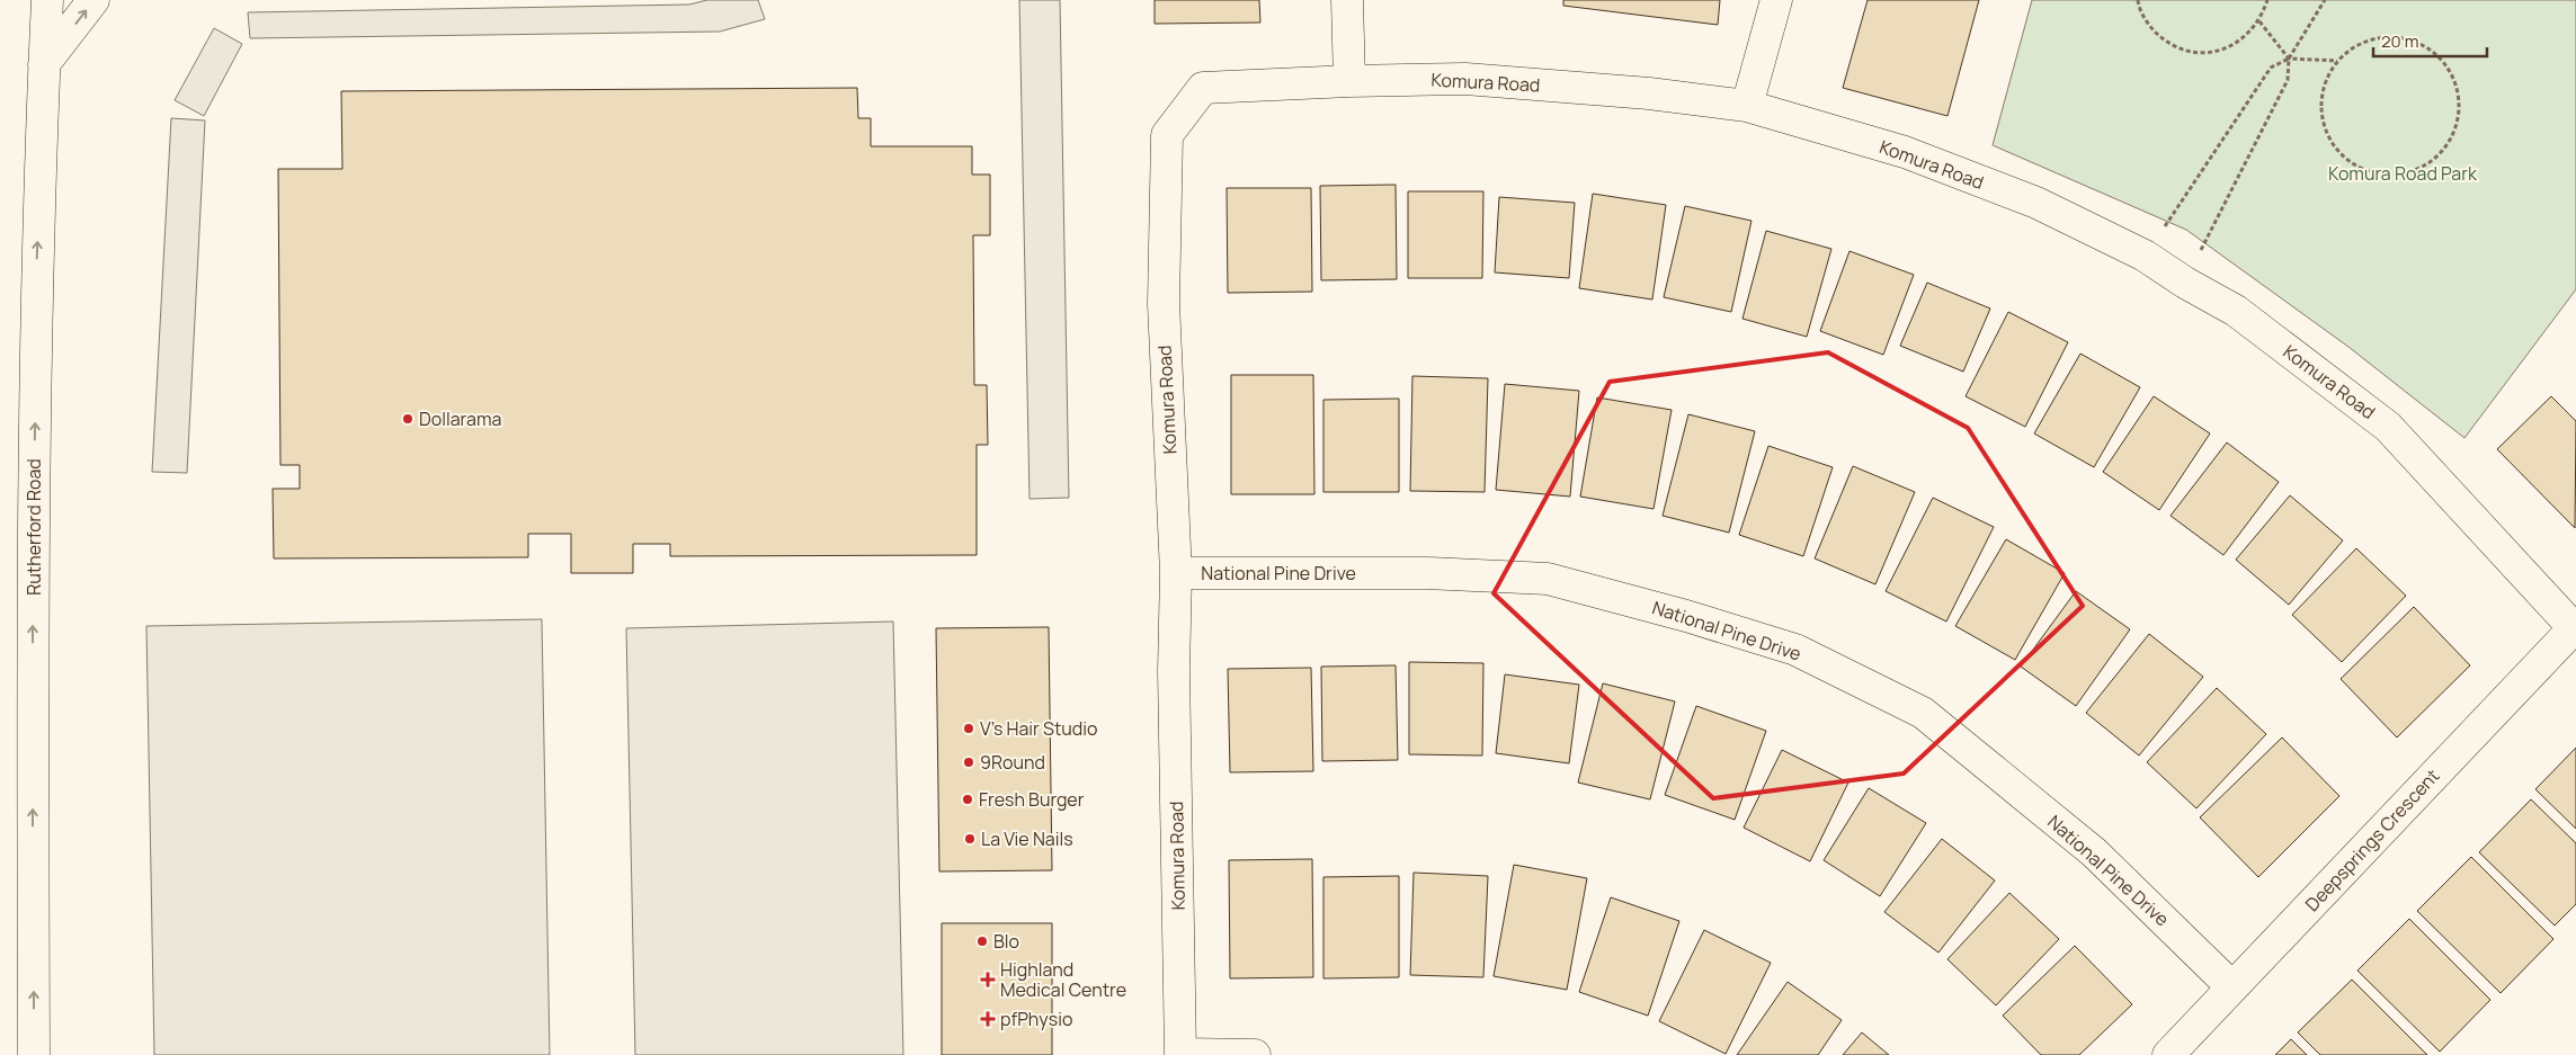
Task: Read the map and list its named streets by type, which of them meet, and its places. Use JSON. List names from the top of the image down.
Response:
{
  "streets": {
    "street": [
      "Komura Road",
      "Rutherford Road",
      "National Pine Drive",
      "Deepsprings Crescent"
    ]
  },
  "crossings": [
    ["Komura Road", "National Pine Drive"],
    ["Komura Road", "Deepsprings Crescent"],
    ["National Pine Drive", "Deepsprings Crescent"]
  ],
  "one_way": ["Rutherford Road"],
  "parks": ["Komura Road Park"],
  "places": {
    "other": [
      "Dollarama",
      "V's Hair Studio",
      "9Round",
      "Fresh Burger",
      "La Vie Nails",
      "Blo"
    ],
    "health": ["Highland Medical Centre", "pfPhysio"]
  },
  "scale_bar": "20 m"
}
